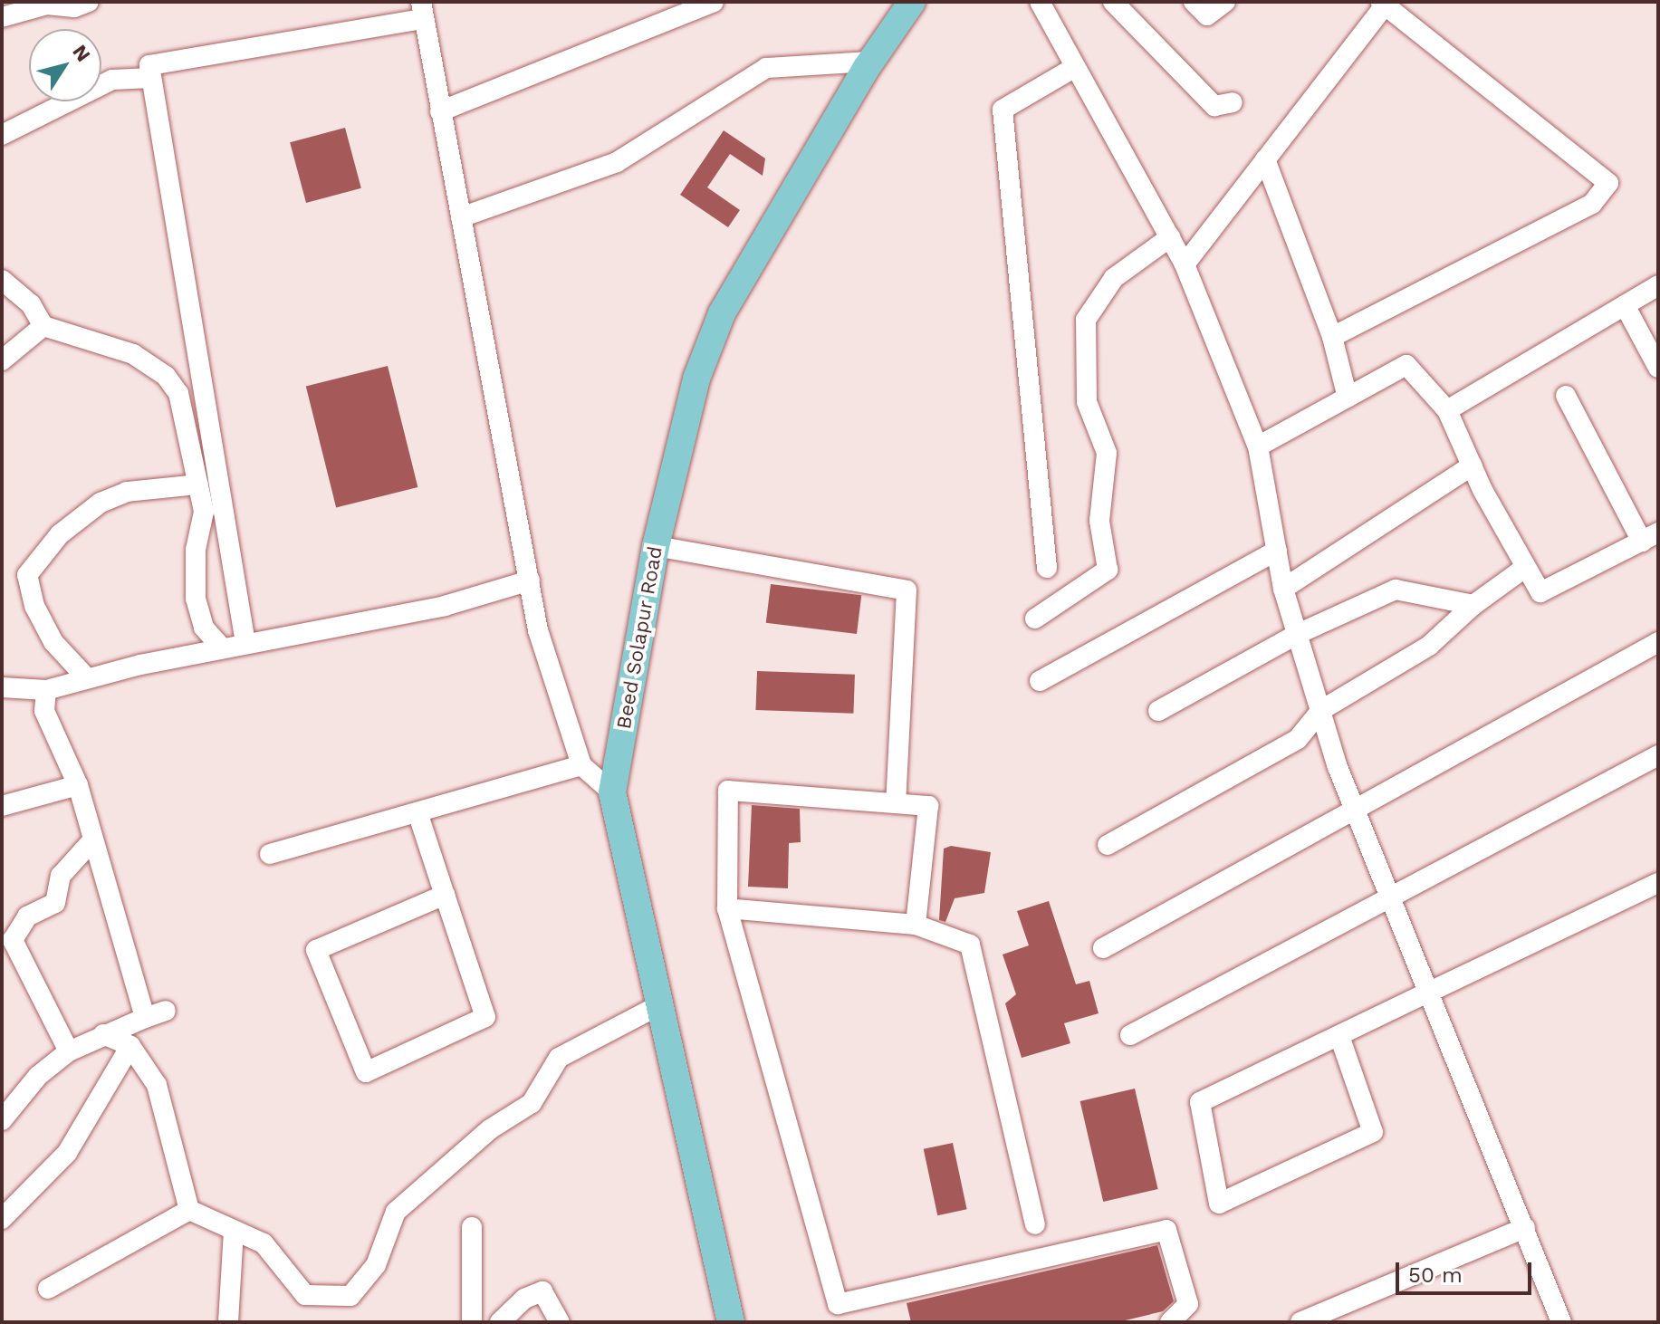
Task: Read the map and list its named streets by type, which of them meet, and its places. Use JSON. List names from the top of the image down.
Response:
{
  "streets": {
    "main road": ["Beed Solapur Road"]
  },
  "scale_bar": "50 m",
  "north": "top right"
}
